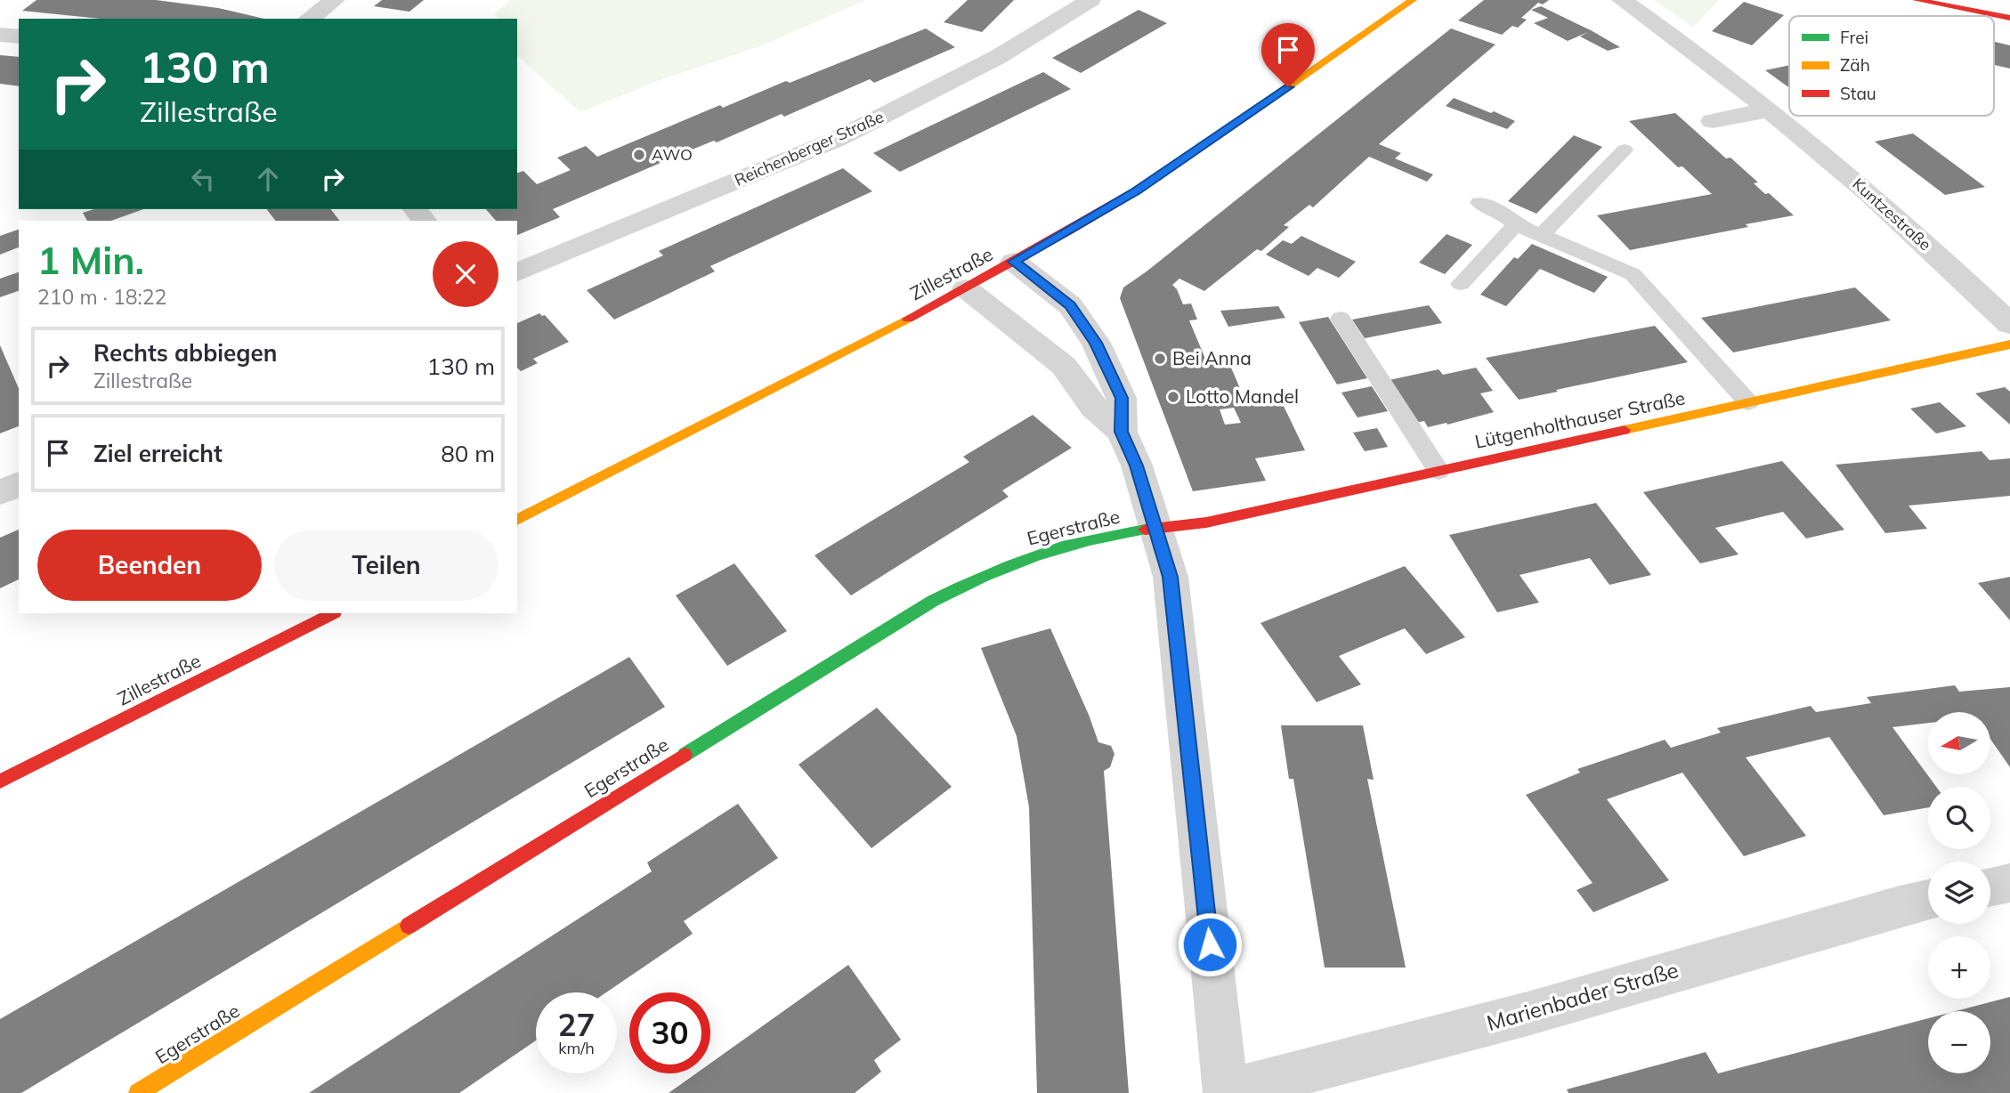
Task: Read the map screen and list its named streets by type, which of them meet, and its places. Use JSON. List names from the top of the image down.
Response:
{
  "streets": {
    "street": [
      "Reichenberger Straße",
      "Kuntzestraße",
      "Zillestraße",
      "Lütgenholthauser Straße",
      "Egerstraße",
      "Marienbader Straße"
    ]
  },
  "crossings": [
    ["Lütgenholthauser Straße", "Egerstraße"]
  ],
  "places": ["AWO", "Bei Anna", "Lotto Mandel"],
  "legend": ["Frei", "Zäh", "Stau"],
  "north": "left",
  "page": {
    "turn": ["130 m", "Zillestraße"],
    "heading": ["1 Min.", "210 m · 18:22"],
    "list": [
      {
        "name": "Rechts abbiegen",
        "note": "Zillestraße",
        "value": "130 m"
      },
      {
        "name": "Ziel erreicht",
        "value": "80 m"
      }
    ],
    "buttons": ["Beenden", "Teilen"],
    "map_buttons": ["+", "−"],
    "speed": "27 km/h",
    "limit": "30"
  }
}
